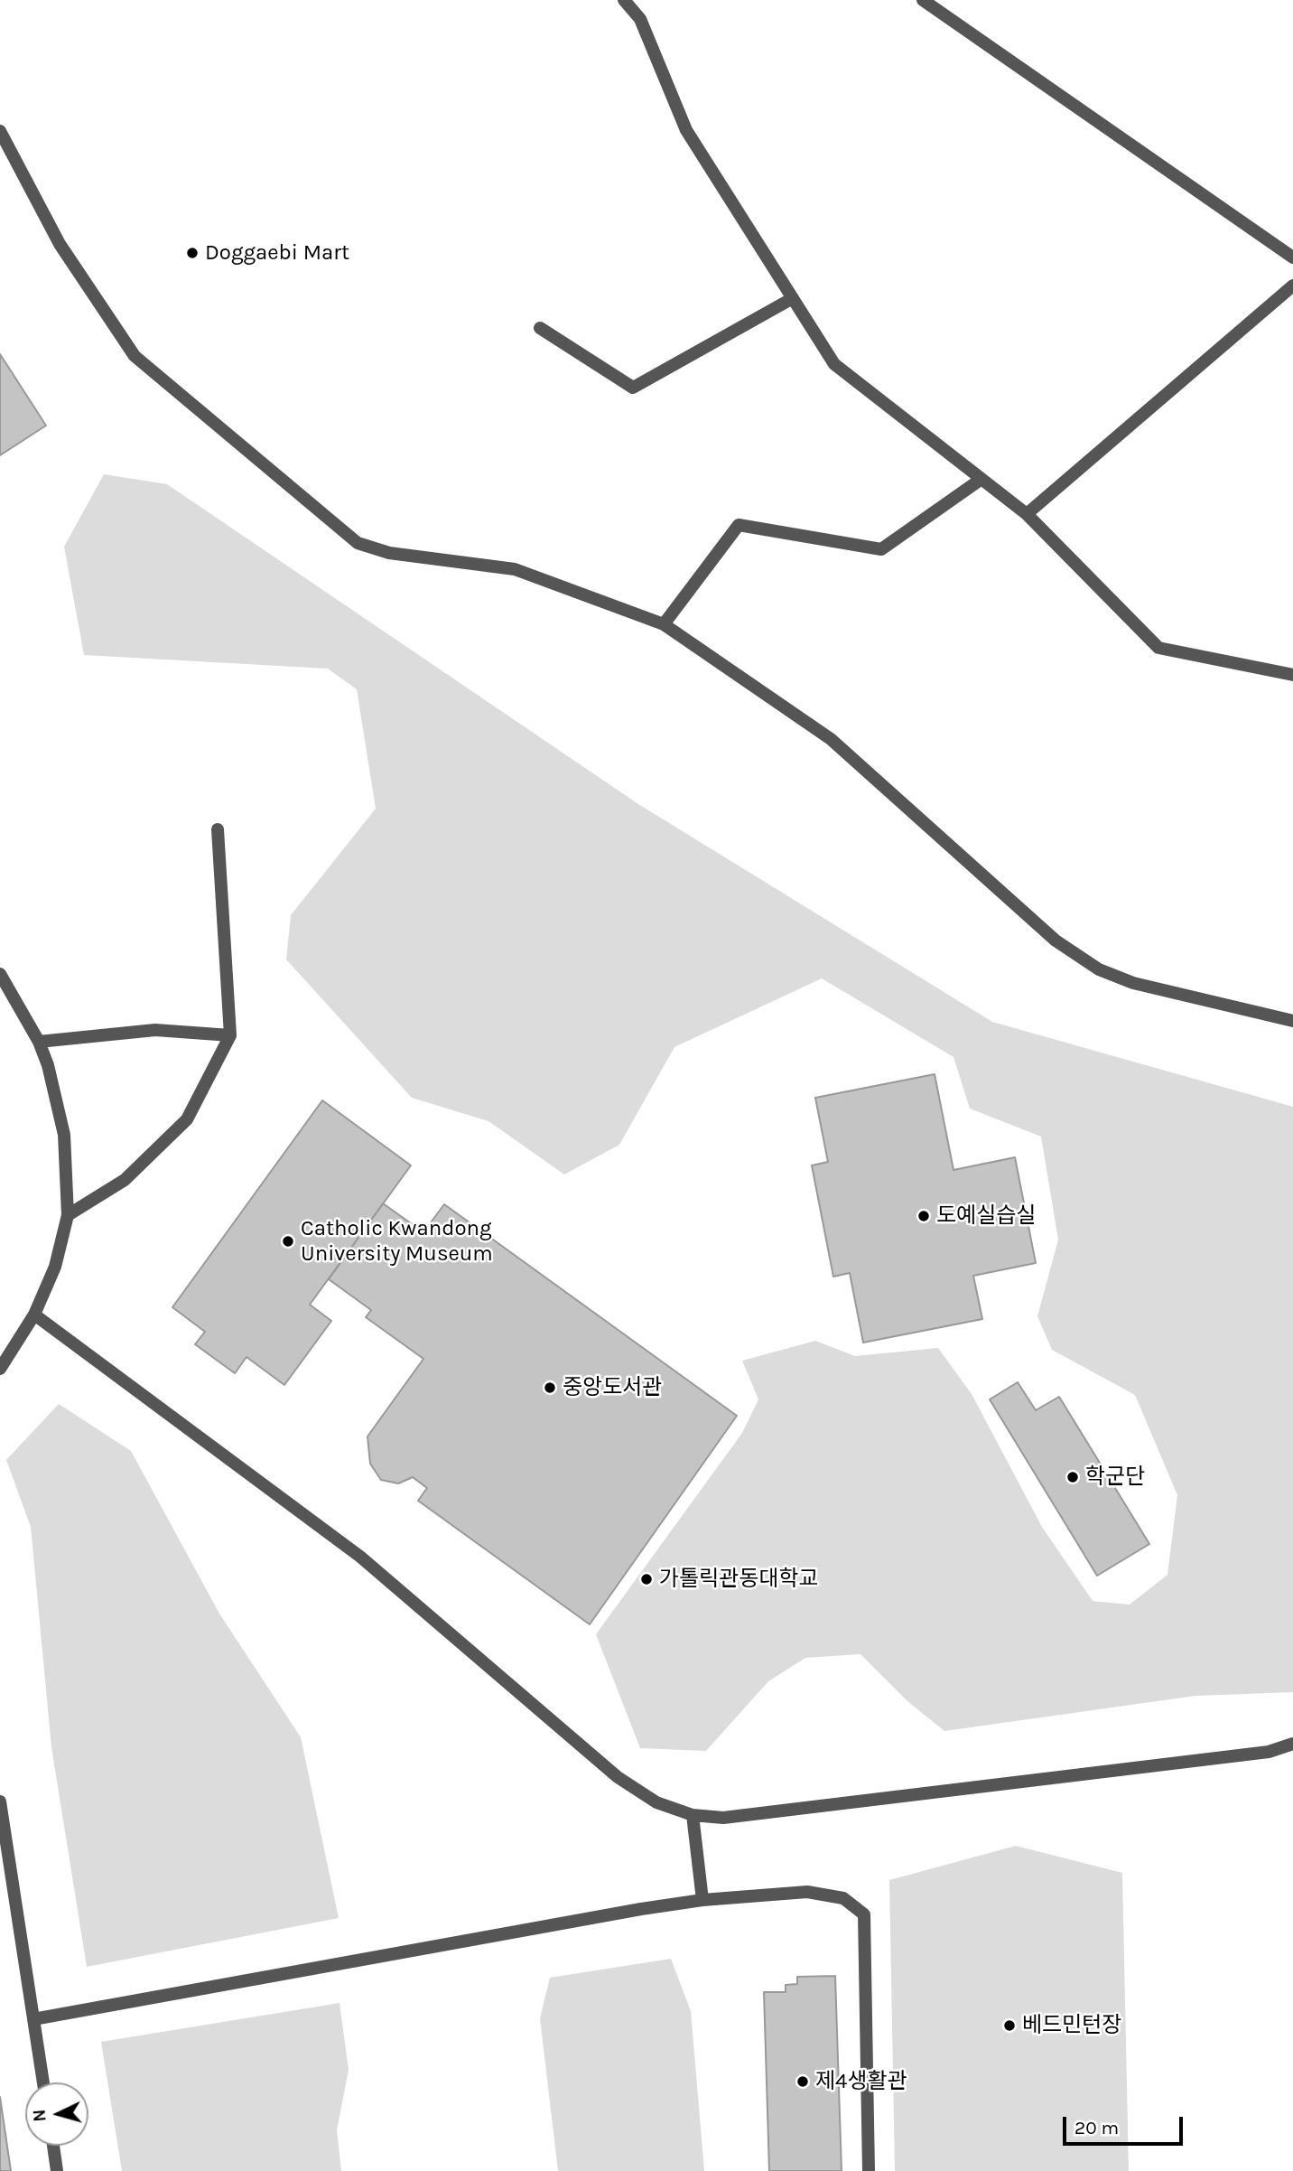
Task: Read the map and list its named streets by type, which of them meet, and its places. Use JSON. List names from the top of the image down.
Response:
{
  "places": [
    "Doggaebi Mart",
    "도예실습실",
    "Catholic Kwandong University Museum",
    "중앙도서관",
    "학군단",
    "가톨릭관동대학교",
    "베드민턴장",
    "제4생활관"
  ],
  "scale_bar": "20 m",
  "north": "left"
}
